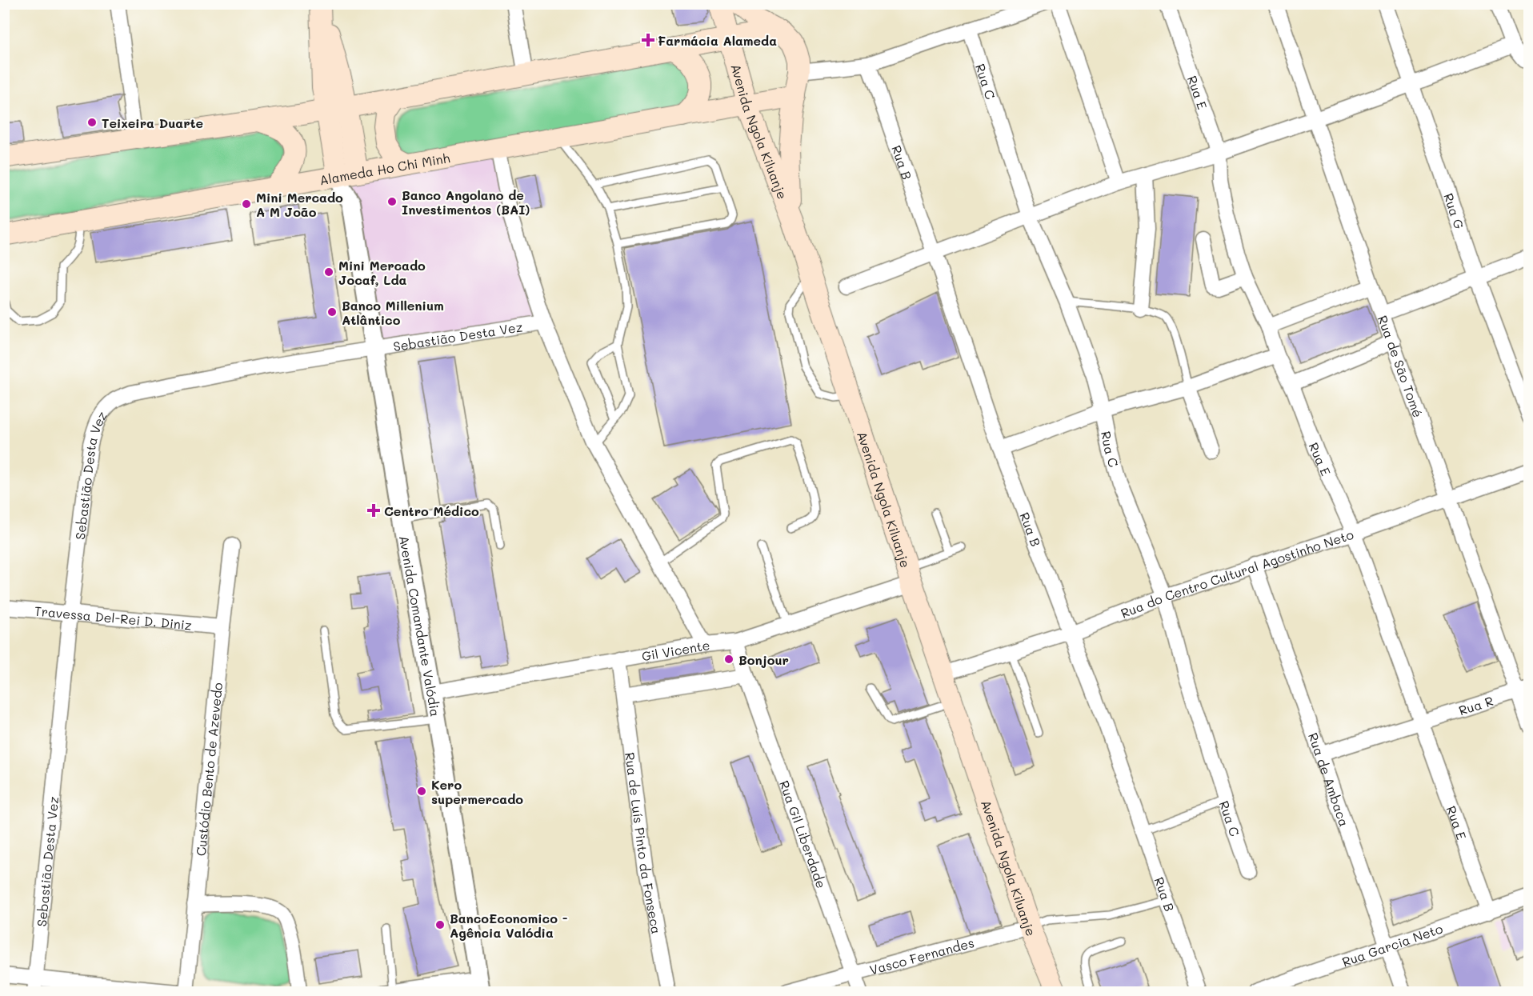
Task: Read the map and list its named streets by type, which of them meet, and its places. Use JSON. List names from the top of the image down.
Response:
{
  "streets": {
    "main road": ["Avenida Ngola Kiluanje", "Alameda Ho Chi Minh", "Avenida Comandante Valódia"],
    "street": [
      "Rua C",
      "Rua E",
      "Rua B",
      "Rua G",
      "Sebastião Desta Vez",
      "Rua de São Tomé",
      "Rua do Centro Cultural Agostinho Neto",
      "Travessa Del-Rei D. Diniz",
      "Gil Vicente",
      "Rua R",
      "Custódio Bento de Azevedo",
      "Rua de Ambaca",
      "Rua Gil Liberdade",
      "Rua de Luís Pinto da Fonseca",
      "Rua Garcia Neto",
      "Vasco Fernandes"
    ]
  },
  "crossings": [
    ["Rua C", "Rua do Centro Cultural Agostinho Neto"],
    ["Rua E", "Rua do Centro Cultural Agostinho Neto"],
    ["Rua E", "Rua R"],
    ["Rua E", "Rua Garcia Neto"],
    ["Avenida Ngola Kiluanje", "Alameda Ho Chi Minh"],
    ["Avenida Ngola Kiluanje", "Rua do Centro Cultural Agostinho Neto"],
    ["Avenida Ngola Kiluanje", "Gil Vicente"],
    ["Avenida Ngola Kiluanje", "Vasco Fernandes"],
    ["Rua B", "Rua do Centro Cultural Agostinho Neto"],
    ["Alameda Ho Chi Minh", "Avenida Comandante Valódia"],
    ["Sebastião Desta Vez", "Travessa Del-Rei D. Diniz"],
    ["Sebastião Desta Vez", "Avenida Comandante Valódia"],
    ["Rua de São Tomé", "Rua do Centro Cultural Agostinho Neto"],
    ["Rua de São Tomé", "Rua R"],
    ["Rua do Centro Cultural Agostinho Neto", "Rua de Ambaca"],
    ["Travessa Del-Rei D. Diniz", "Custódio Bento de Azevedo"],
    ["Avenida Comandante Valódia", "Gil Vicente"],
    ["Gil Vicente", "Rua Gil Liberdade"],
    ["Gil Vicente", "Rua de Luís Pinto da Fonseca"],
    ["Rua R", "Rua de Ambaca"],
    ["Rua de Ambaca", "Rua Garcia Neto"],
    ["Rua Gil Liberdade", "Vasco Fernandes"]
  ],
  "places": {
    "health": ["Farmácia Alameda", "Centro Médico"],
    "other": [
      "Teixeira Duarte",
      "Banco Angolano de Investimentos (BAI)",
      "Mini Mercado A M João",
      "Mini Mercado Jocaf, Lda",
      "Banco Millenium Atlântico",
      "Bonjour",
      "Kero supermercado",
      "BancoEconomico - Agência Valódia"
    ]
  }
}
